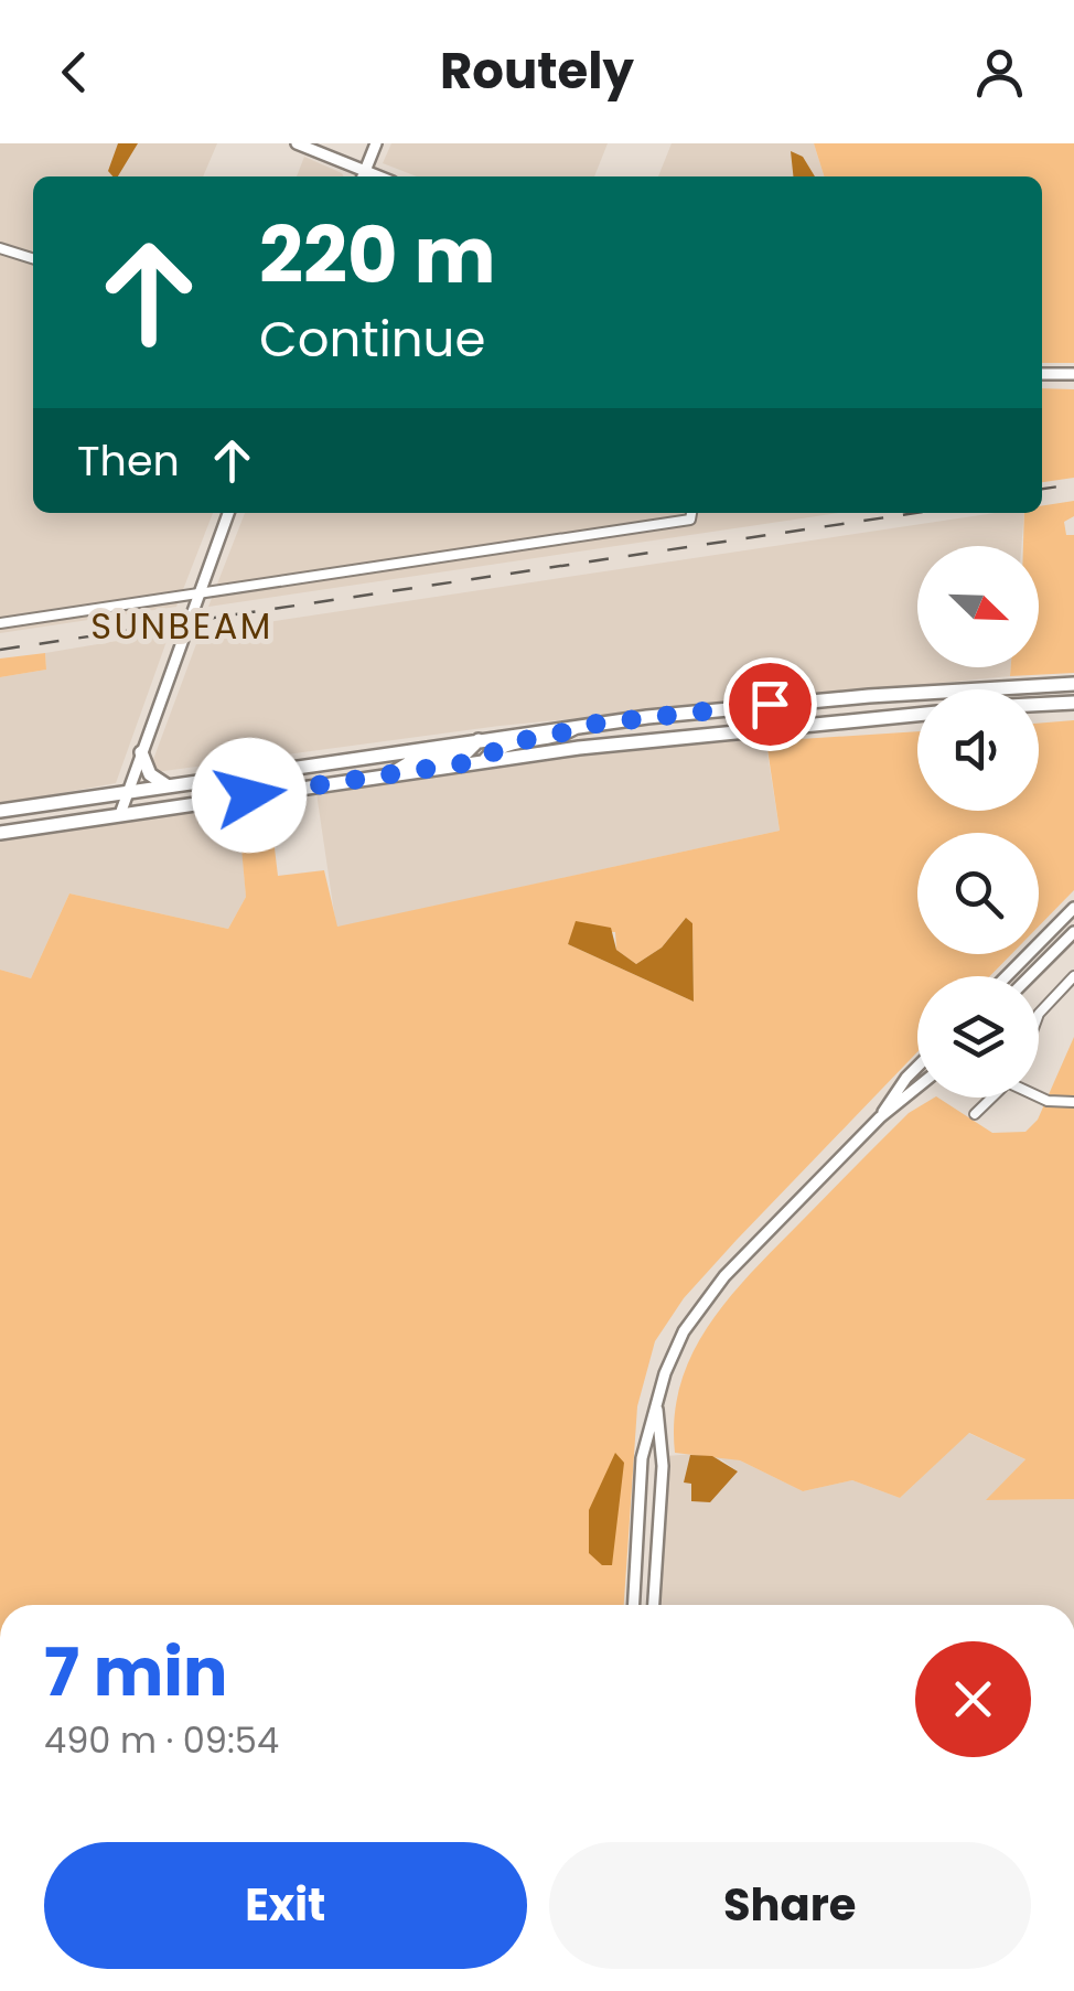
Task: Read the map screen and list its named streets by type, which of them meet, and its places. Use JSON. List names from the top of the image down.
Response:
{
  "districts": ["SUNBEAM"],
  "north": "bottom right",
  "page": {
    "header": "Routely",
    "turn": ["220 m", "Continue"],
    "then": "Then",
    "heading": ["7 min", "490 m · 09:54"],
    "buttons": ["Exit", "Share"]
  }
}
